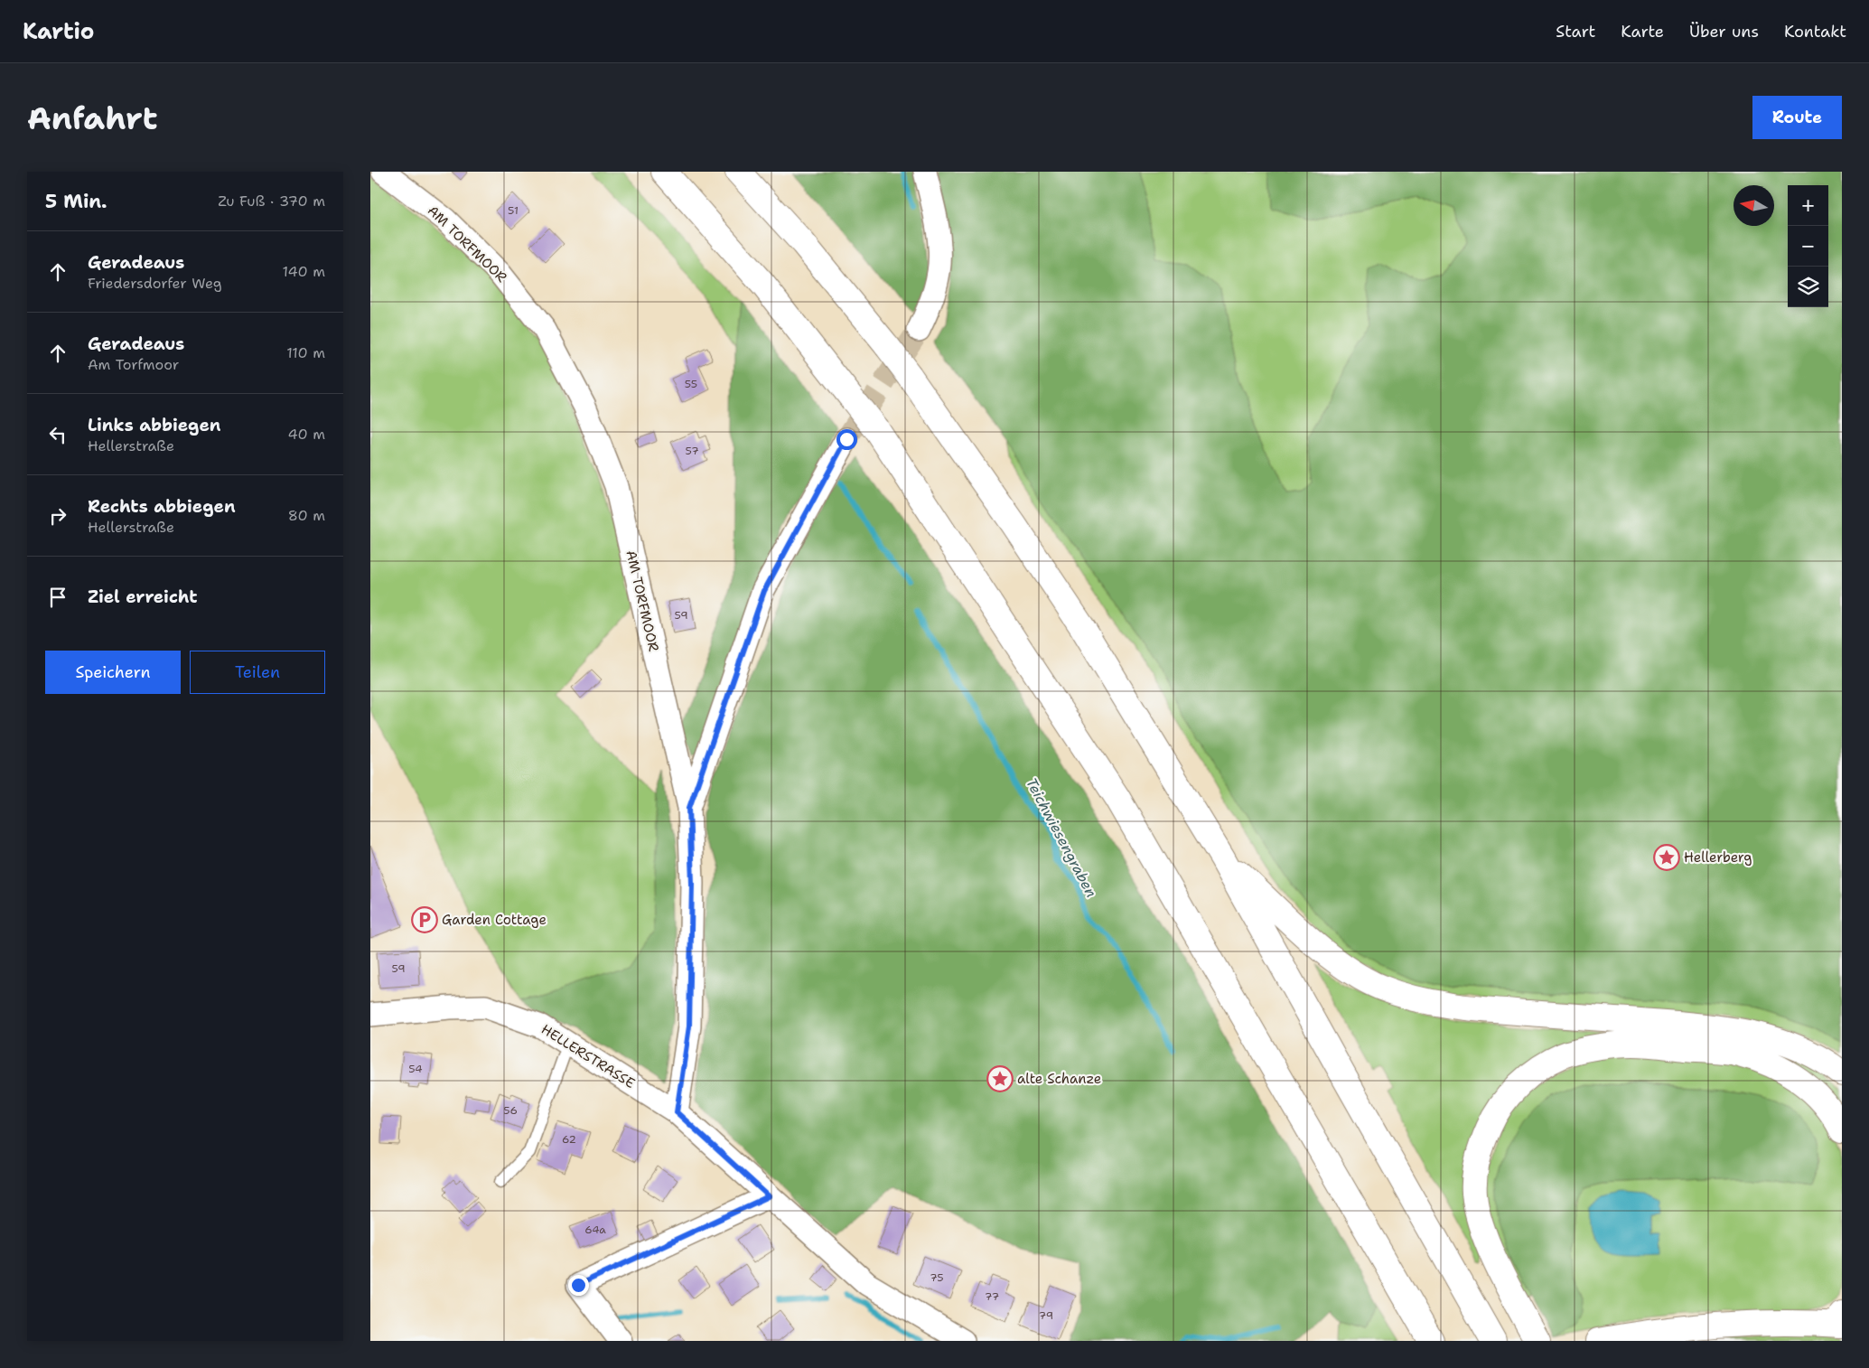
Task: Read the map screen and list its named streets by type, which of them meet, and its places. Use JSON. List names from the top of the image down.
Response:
{
  "streets": {
    "street": ["AM TORFMOOR", "HELLERSTRASSE"]
  },
  "crossings": [
    ["AM TORFMOOR", "HELLERSTRASSE"]
  ],
  "water": ["Teichwiesengraben"],
  "places": {
    "place": ["Hellerberg", "alte Schanze"],
    "parking": ["Garden Cottage"]
  },
  "house_numbers": [
    "51",
    "55",
    "57",
    "59",
    "59",
    "54",
    "56",
    "62",
    "64a",
    "75",
    "77",
    "79"
  ],
  "north": "left",
  "page": {
    "header": "Kartio",
    "nav": [
      "Start",
      "Karte",
      "Über uns",
      "Kontakt"
    ],
    "buttons": [
      "Route",
      ["Speichern", "Teilen"]
    ],
    "title": "Anfahrt",
    "heading": ["5 Min.", "Zu Fuß · 370 m"],
    "map_buttons": ["+", "−"],
    "list": [
      ["Geradeaus", "Friedersdorfer Weg", "140 m"],
      ["Geradeaus", "Am Torfmoor", "110 m"],
      ["Links abbiegen", "Hellerstraße", "40 m"],
      ["Rechts abbiegen", "Hellerstraße", "80 m"],
      "Ziel erreicht"
    ]
  }
}
